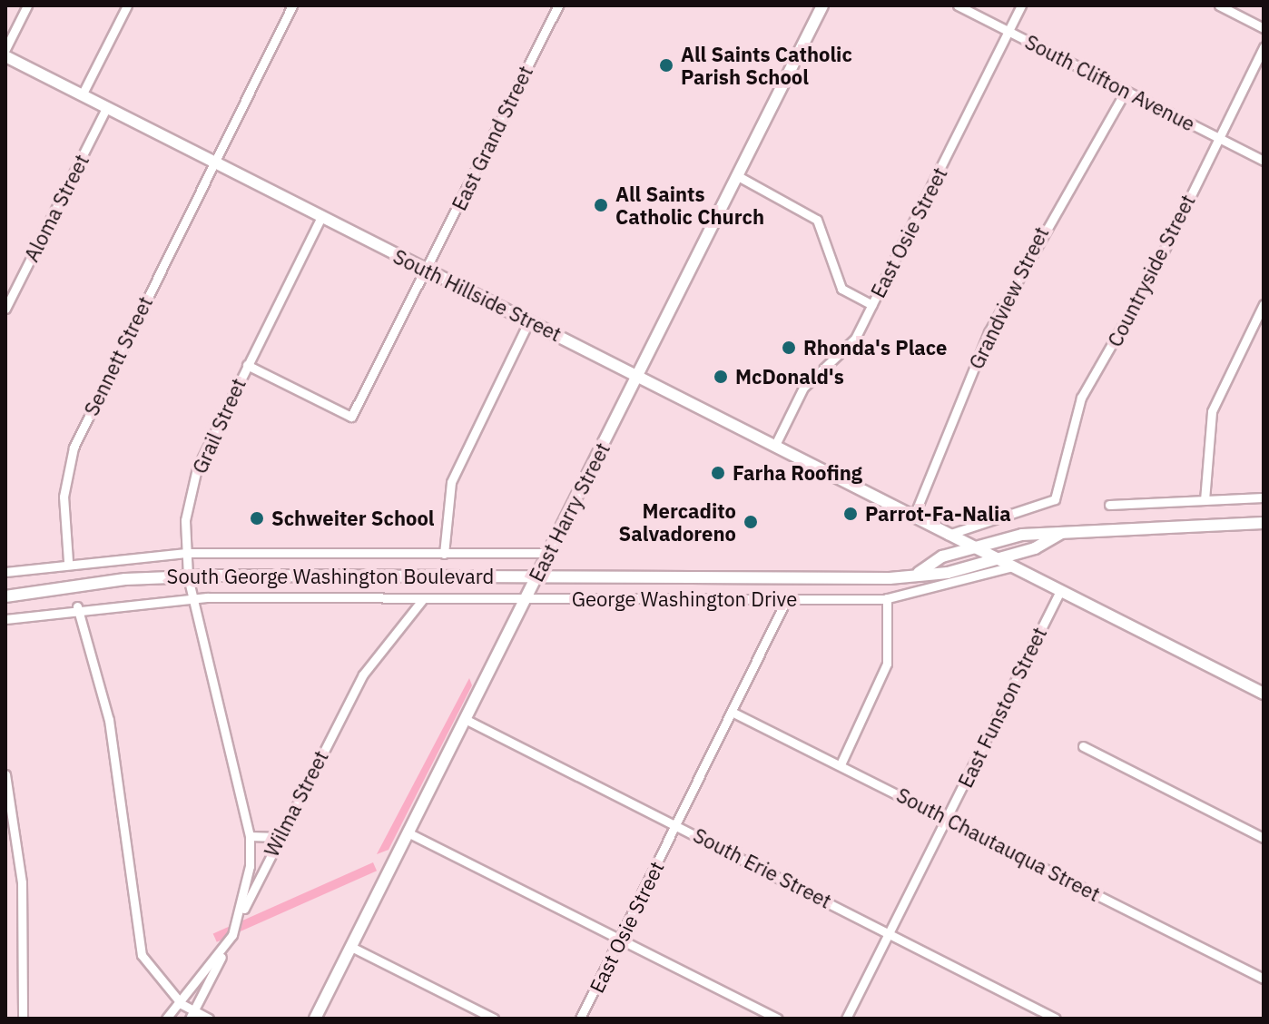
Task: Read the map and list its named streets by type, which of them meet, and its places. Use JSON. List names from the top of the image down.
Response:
{
  "streets": {
    "main road": ["South Hillside Street", "East Harry Street", "South George Washington Boulevard"],
    "street": [
      "South Clifton Avenue",
      "East Grand Street",
      "Aloma Street",
      "East Osie Street",
      "Countryside Street",
      "Grandview Street",
      "Sennett Street",
      "Grail Street",
      "George Washington Drive",
      "East Funston Street",
      "Wilma Street",
      "South Chautauqua Street",
      "South Erie Street"
    ]
  },
  "crossings": [
    ["South Clifton Avenue", "East Osie Street"],
    ["South Clifton Avenue", "Countryside Street"],
    ["South Clifton Avenue", "Grandview Street"],
    ["East Grand Street", "South Hillside Street"],
    ["East Grand Street", "Grail Street"],
    ["Aloma Street", "South Hillside Street"],
    ["East Osie Street", "South Hillside Street"],
    ["East Osie Street", "George Washington Drive"],
    ["East Osie Street", "South Chautauqua Street"],
    ["East Osie Street", "South Erie Street"],
    ["Countryside Street", "South Hillside Street"],
    ["South Hillside Street", "Grandview Street"],
    ["South Hillside Street", "Sennett Street"],
    ["South Hillside Street", "Grail Street"],
    ["South Hillside Street", "East Harry Street"],
    ["South Hillside Street", "South George Washington Boulevard"],
    ["South Hillside Street", "George Washington Drive"],
    ["South Hillside Street", "East Funston Street"],
    ["Grail Street", "South George Washington Boulevard"],
    ["Grail Street", "George Washington Drive"],
    ["Grail Street", "Wilma Street"],
    ["East Harry Street", "South George Washington Boulevard"],
    ["East Harry Street", "George Washington Drive"],
    ["East Harry Street", "South Erie Street"],
    ["George Washington Drive", "Wilma Street"],
    ["East Funston Street", "South Chautauqua Street"],
    ["East Funston Street", "South Erie Street"]
  ],
  "places": [
    "All Saints Catholic Parish School",
    "All Saints Catholic Church",
    "Rhonda's Place",
    "McDonald's",
    "Farha Roofing",
    "Parrot-Fa-Nalia",
    "Schweiter School",
    "Mercadito Salvadoreno"
  ]
}
